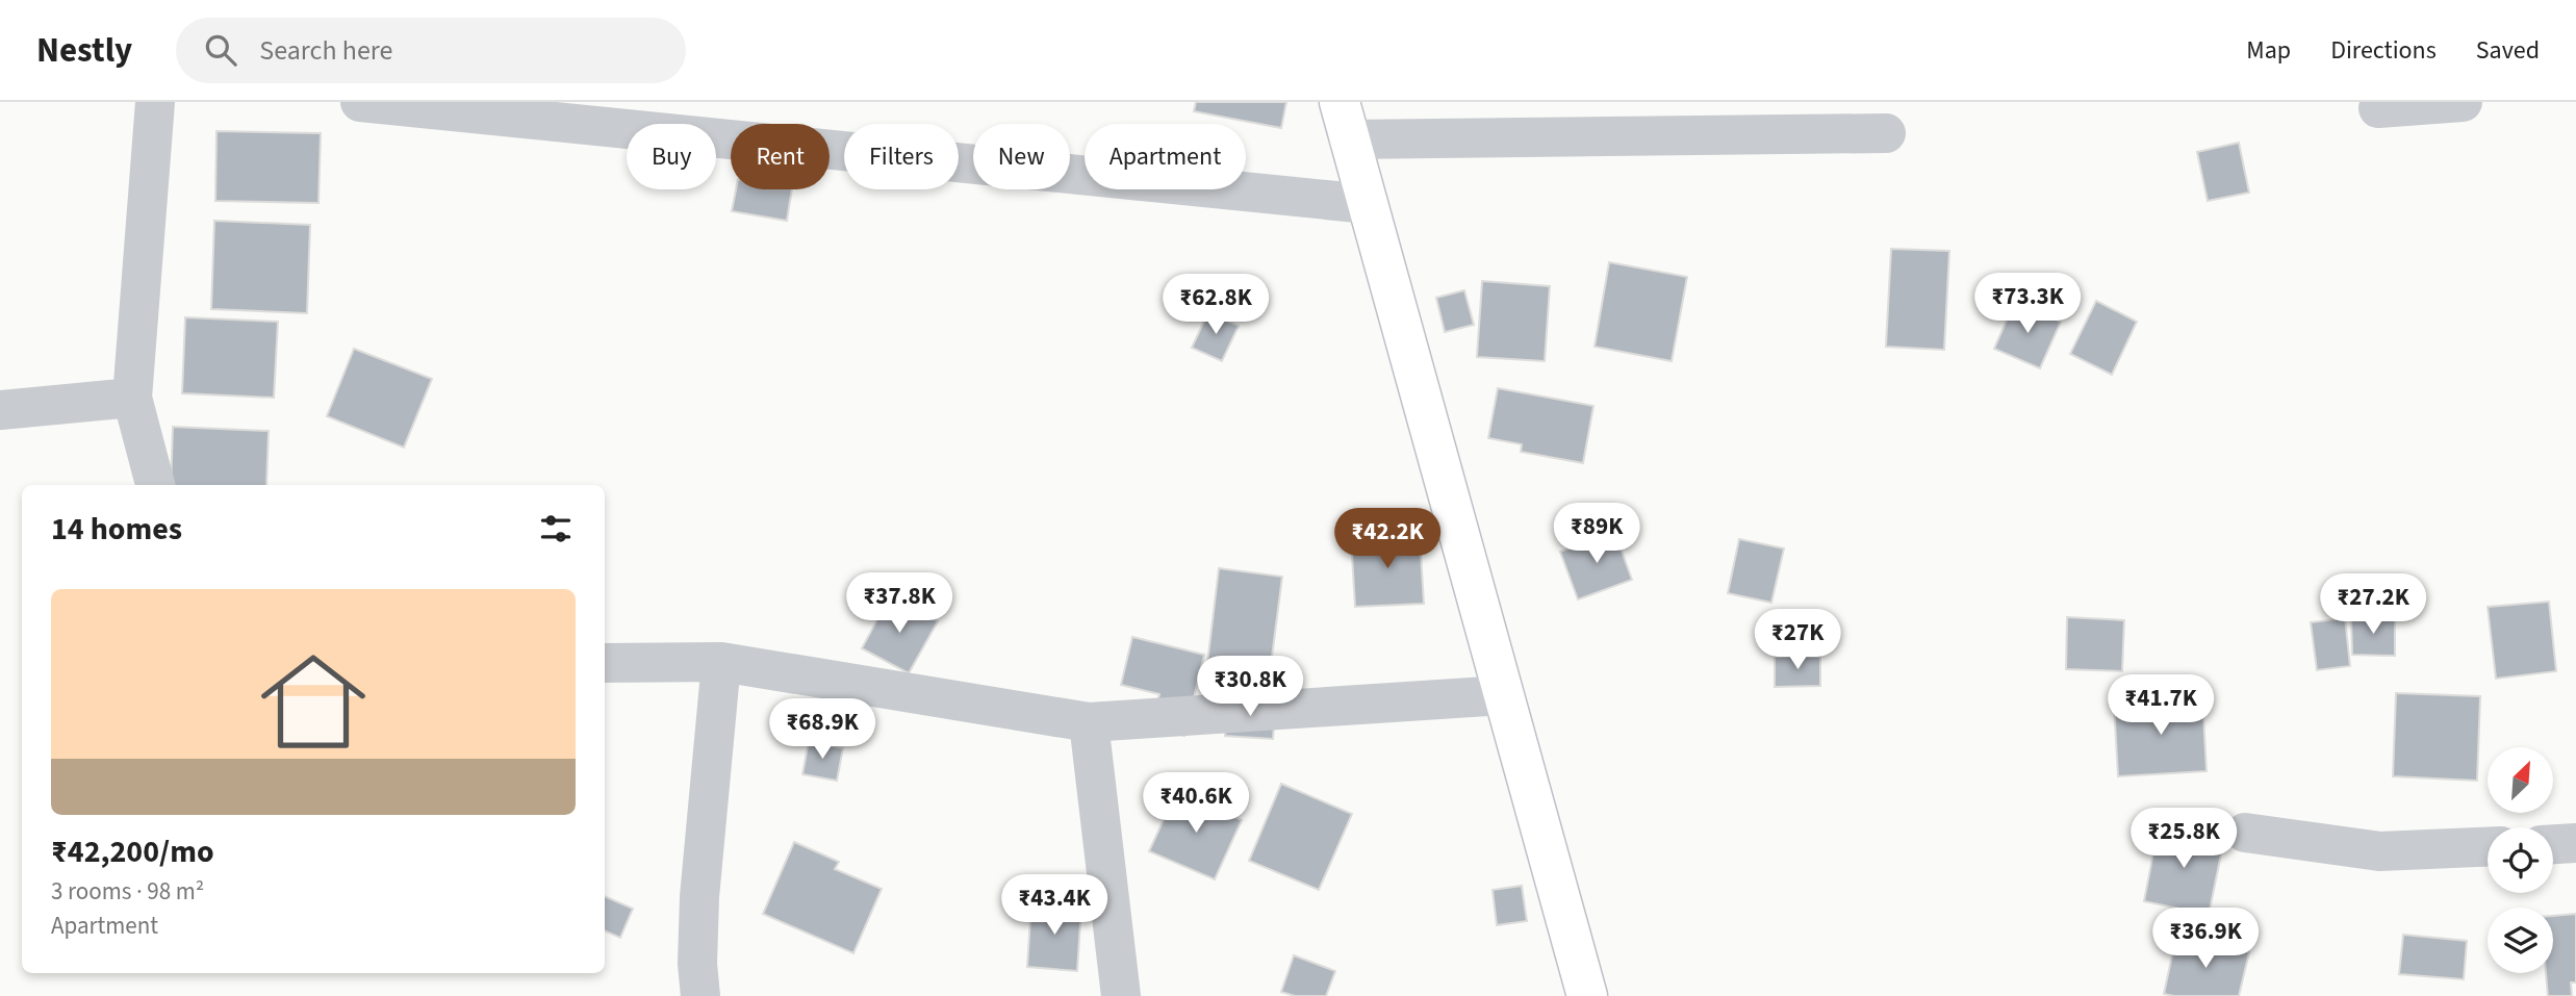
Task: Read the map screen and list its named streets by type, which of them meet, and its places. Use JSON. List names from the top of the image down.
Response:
{
  "north": "top right",
  "page": {
    "header": "Nestly",
    "search": "Search here",
    "nav": ["Map", "Directions", "Saved"],
    "chip": [
      "Buy",
      "Rent",
      "Filters",
      "New",
      "Apartment"
    ],
    "price": [
      "₹73.3K",
      "₹62.8K",
      "₹89K",
      "₹42.2K",
      "₹37.8K",
      "₹27.2K",
      "₹27K",
      "₹30.8K",
      "₹41.7K",
      "₹68.9K",
      "₹40.6K",
      "₹25.8K",
      "₹43.4K",
      "₹36.9K"
    ],
    "heading": "14 homes",
    "list": [
      {
        "name": "₹42,200/mo",
        "note": "3 rooms · 98 m² · Apartment"
      }
    ]
  }
}
